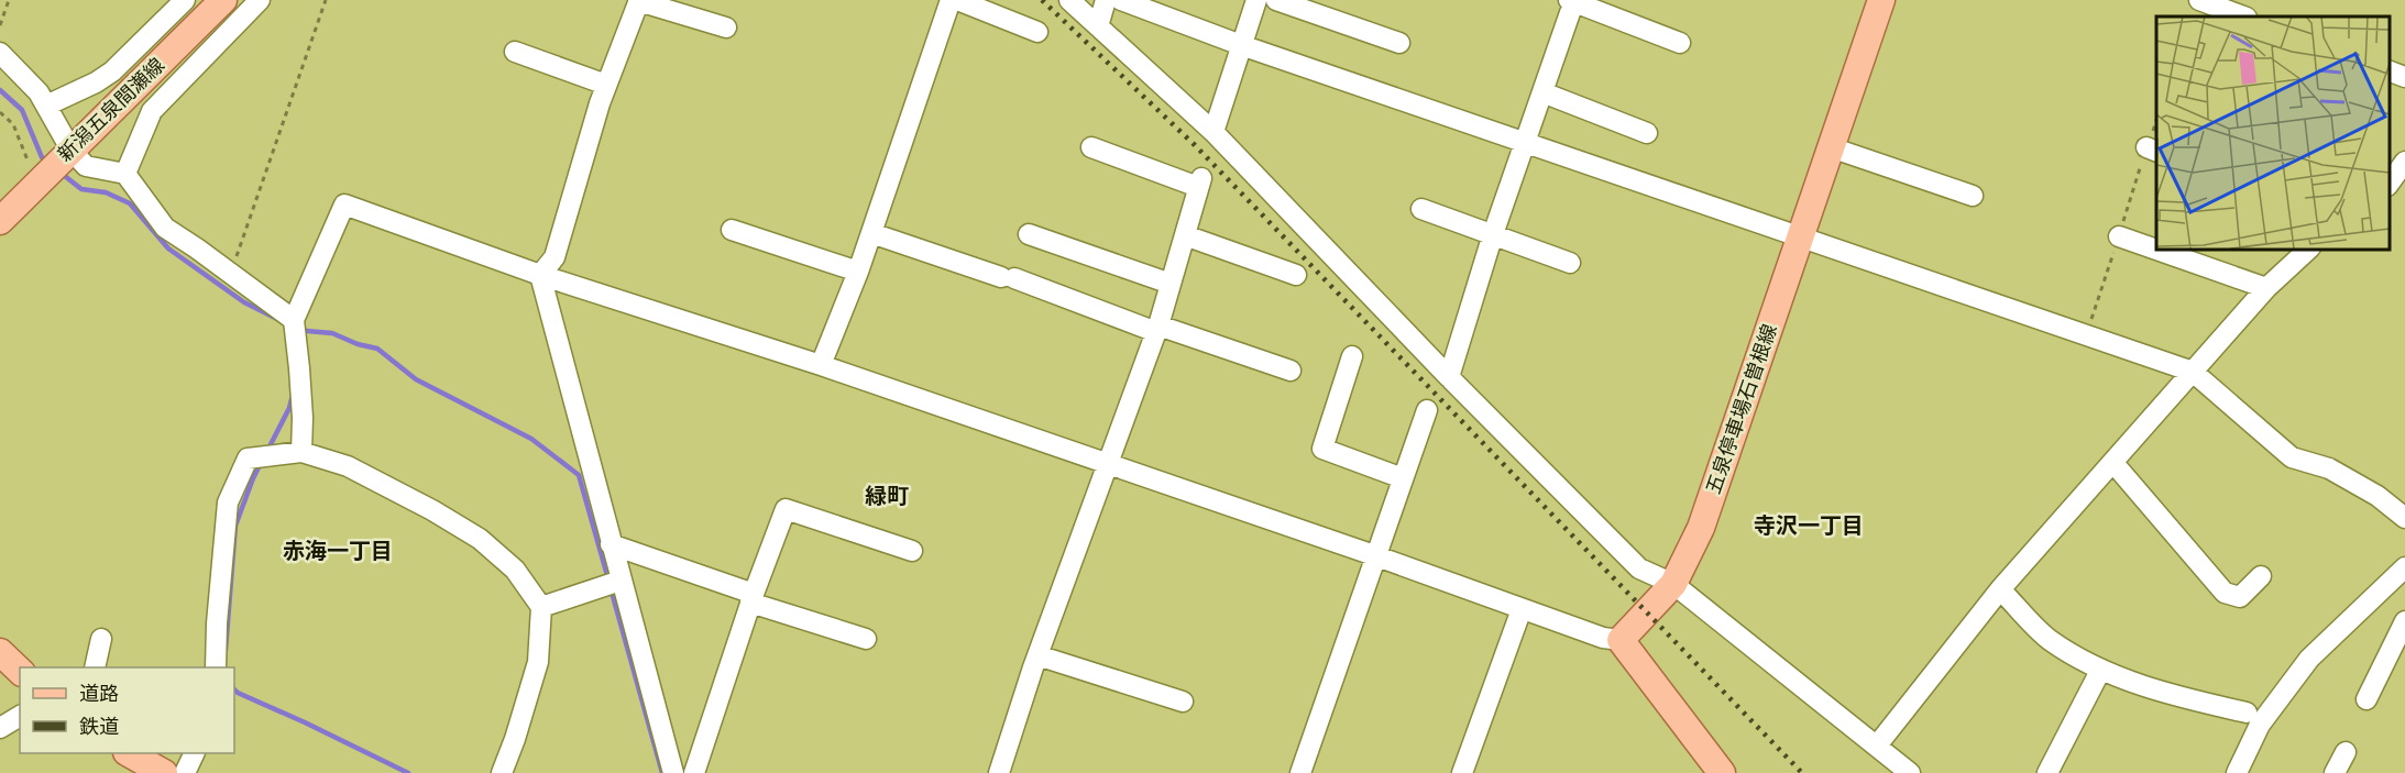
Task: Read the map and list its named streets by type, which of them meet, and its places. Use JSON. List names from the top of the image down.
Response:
{
  "streets": {
    "main road": ["新潟五泉間瀬線", "五泉停車場石曽根線"]
  },
  "districts": ["緑町", "寺沢一丁目", "赤海一丁目"],
  "legend": ["道路", "鉄道"]
}
